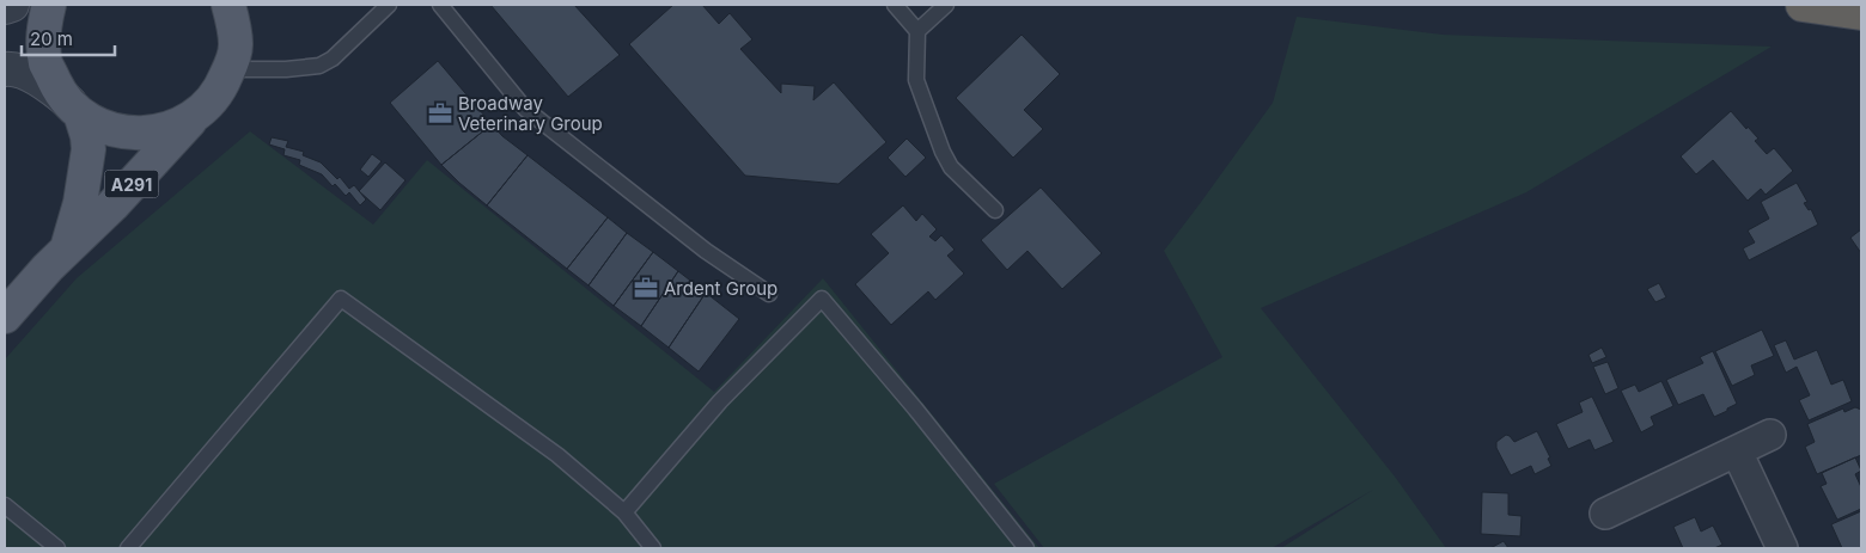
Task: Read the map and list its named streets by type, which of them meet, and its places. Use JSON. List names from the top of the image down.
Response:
{
  "streets": {
    "main road": ["A291"]
  },
  "places": {
    "office": ["Broadway Veterinary Group", "Ardent Group"]
  },
  "scale_bar": "20 m"
}
